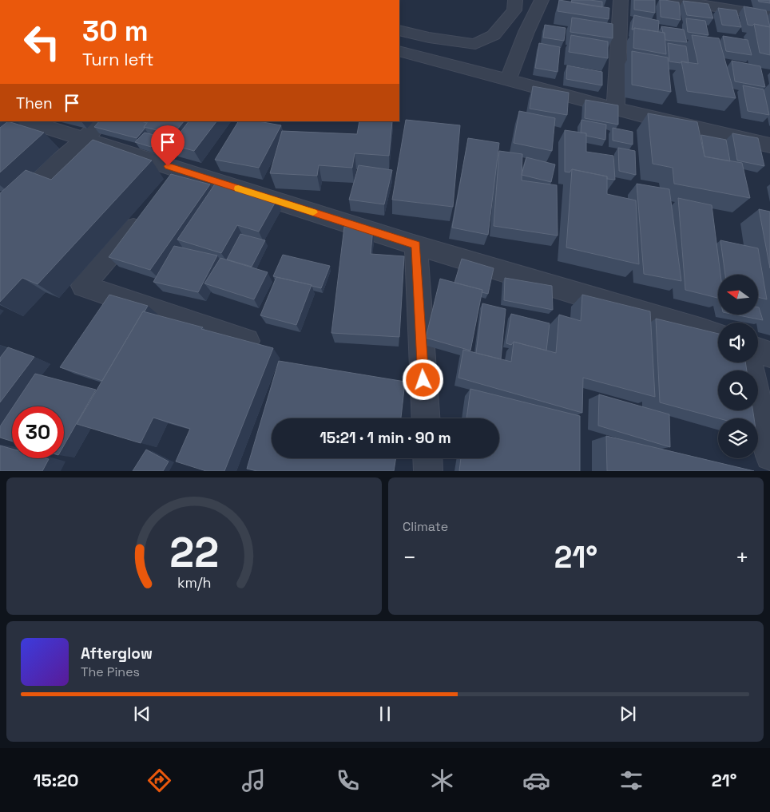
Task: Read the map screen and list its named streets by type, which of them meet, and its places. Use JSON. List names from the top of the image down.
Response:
{
  "north": "left",
  "page": {
    "turn": ["30 m", "Turn left"],
    "then": "Then",
    "limit": "30",
    "trip": "15:21 · 1 min · 90 m",
    "tile": "Climate",
    "heat": ["−", "21°", "+"],
    "song": ["Afterglow", "The Pines"],
    "tabs": ["15:20", "21°"],
    "gauge": ["22", "km/h"]
  }
}
